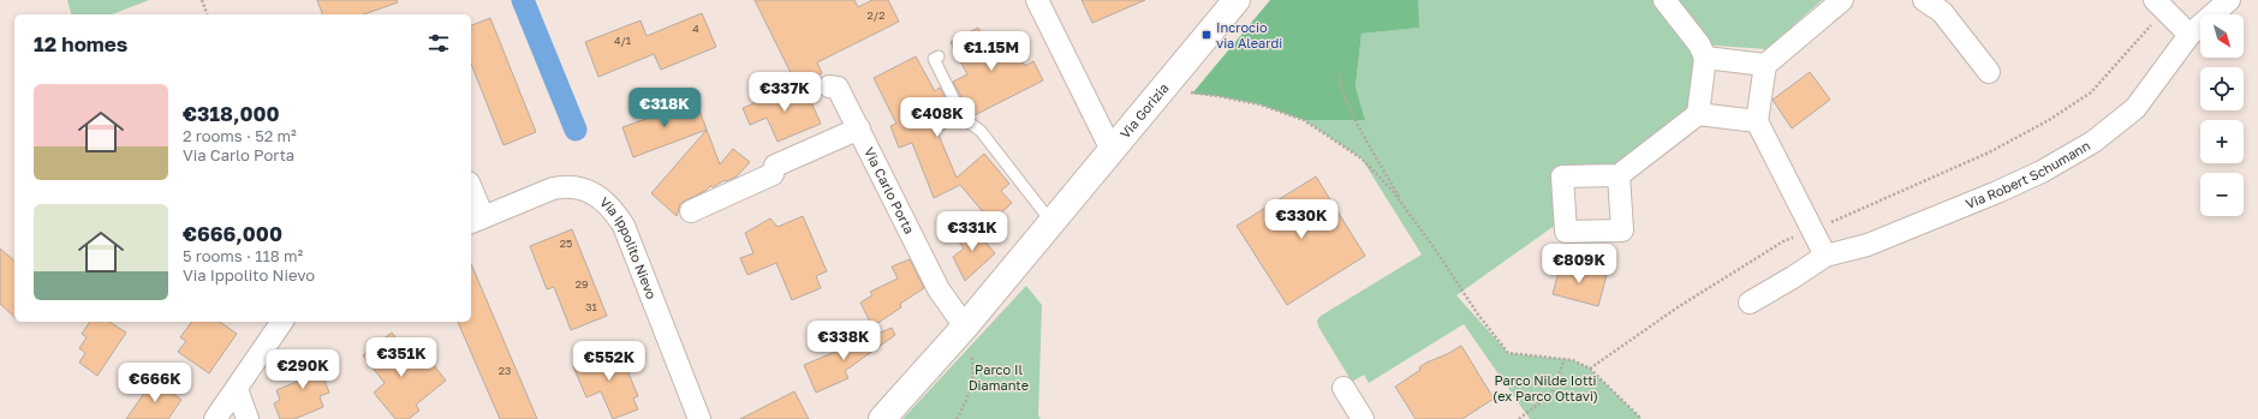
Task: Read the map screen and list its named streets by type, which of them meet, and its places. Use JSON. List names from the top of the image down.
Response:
{
  "streets": {
    "main road": ["Via Gorizia"],
    "street": ["Via Robert Schumann", "Via Carlo Porta", "Via Ippolito Nievo"]
  },
  "crossings": [
    ["Via Gorizia", "Via Carlo Porta"]
  ],
  "parks": ["Parco Il Diamante", "Parco Nilde Iotti (ex Parco Ottavi)"],
  "places": {
    "transit": ["Incrocio via Aleardi"]
  },
  "house_numbers": [
    "2/2",
    "4",
    "4/1",
    "25",
    "29",
    "31",
    "23"
  ],
  "north": "bottom right",
  "page": {
    "map_buttons": ["+", "−"],
    "heading": "12 homes",
    "price": [
      "€1.15M",
      "€337K",
      "€318K",
      "€408K",
      "€330K",
      "€331K",
      "€809K",
      "€338K",
      "€351K",
      "€552K",
      "€290K",
      "€666K"
    ],
    "list": [
      {
        "name": "€318,000",
        "note": "2 rooms · 52 m² · Via Carlo Porta"
      },
      {
        "name": "€666,000",
        "note": "5 rooms · 118 m² · Via Ippolito Nievo"
      }
    ]
  }
}
